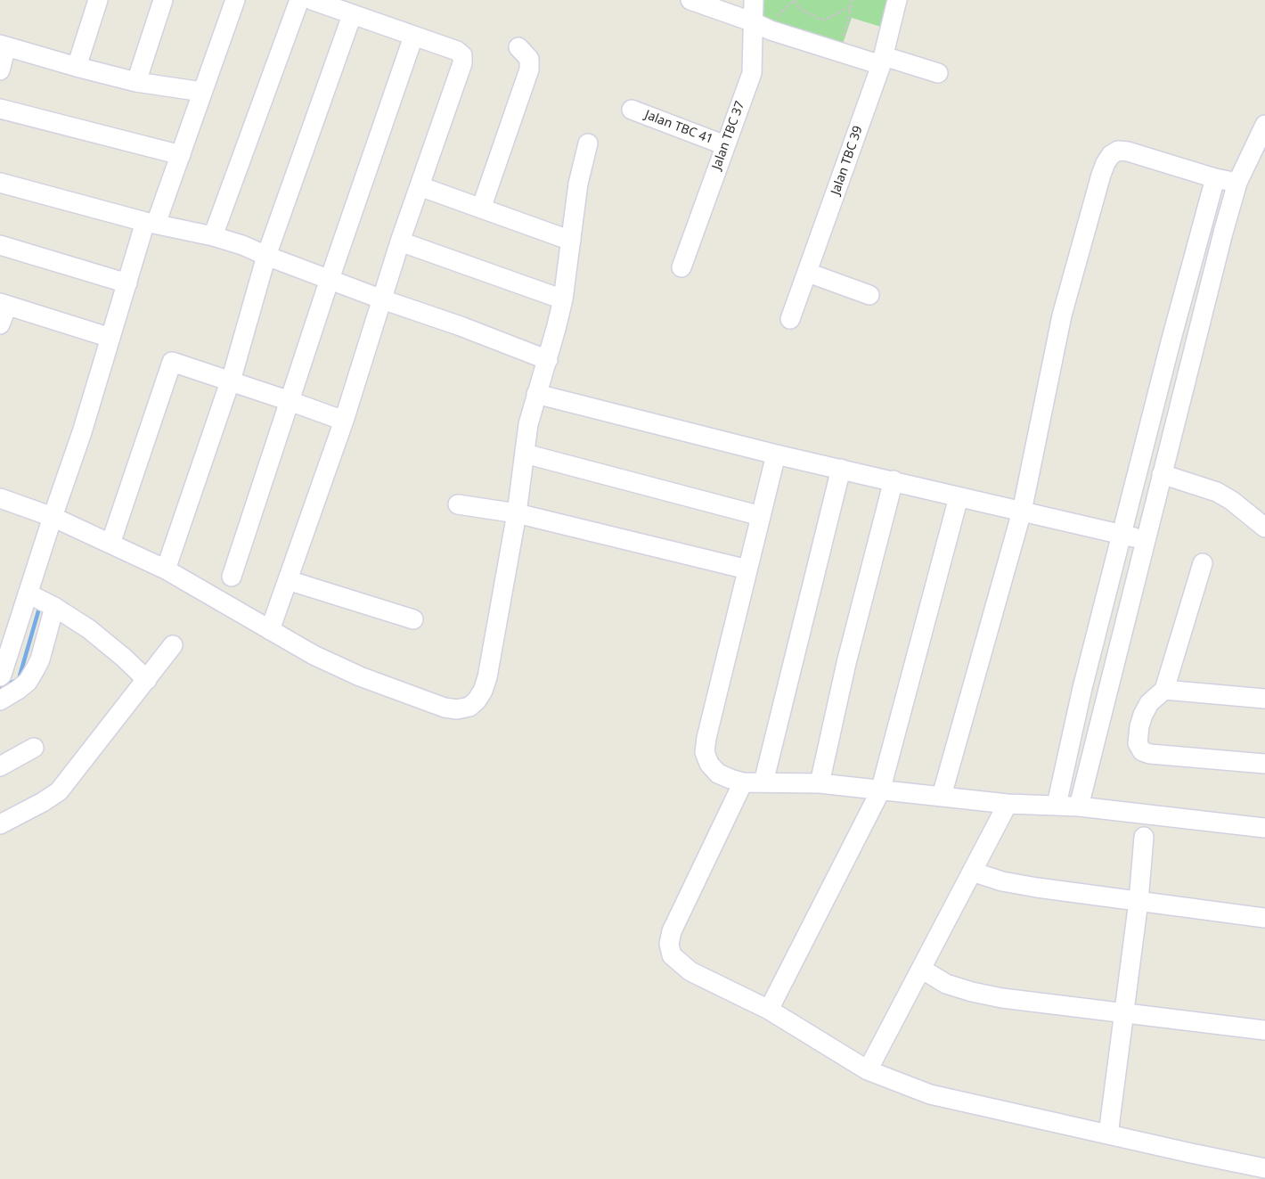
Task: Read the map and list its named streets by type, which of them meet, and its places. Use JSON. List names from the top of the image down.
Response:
{
  "streets": {
    "street": ["Jalan TBC 41", "Jalan TBC 37", "Jalan TBC 39"]
  },
  "crossings": [
    ["Jalan TBC 41", "Jalan TBC 37"]
  ]
}
